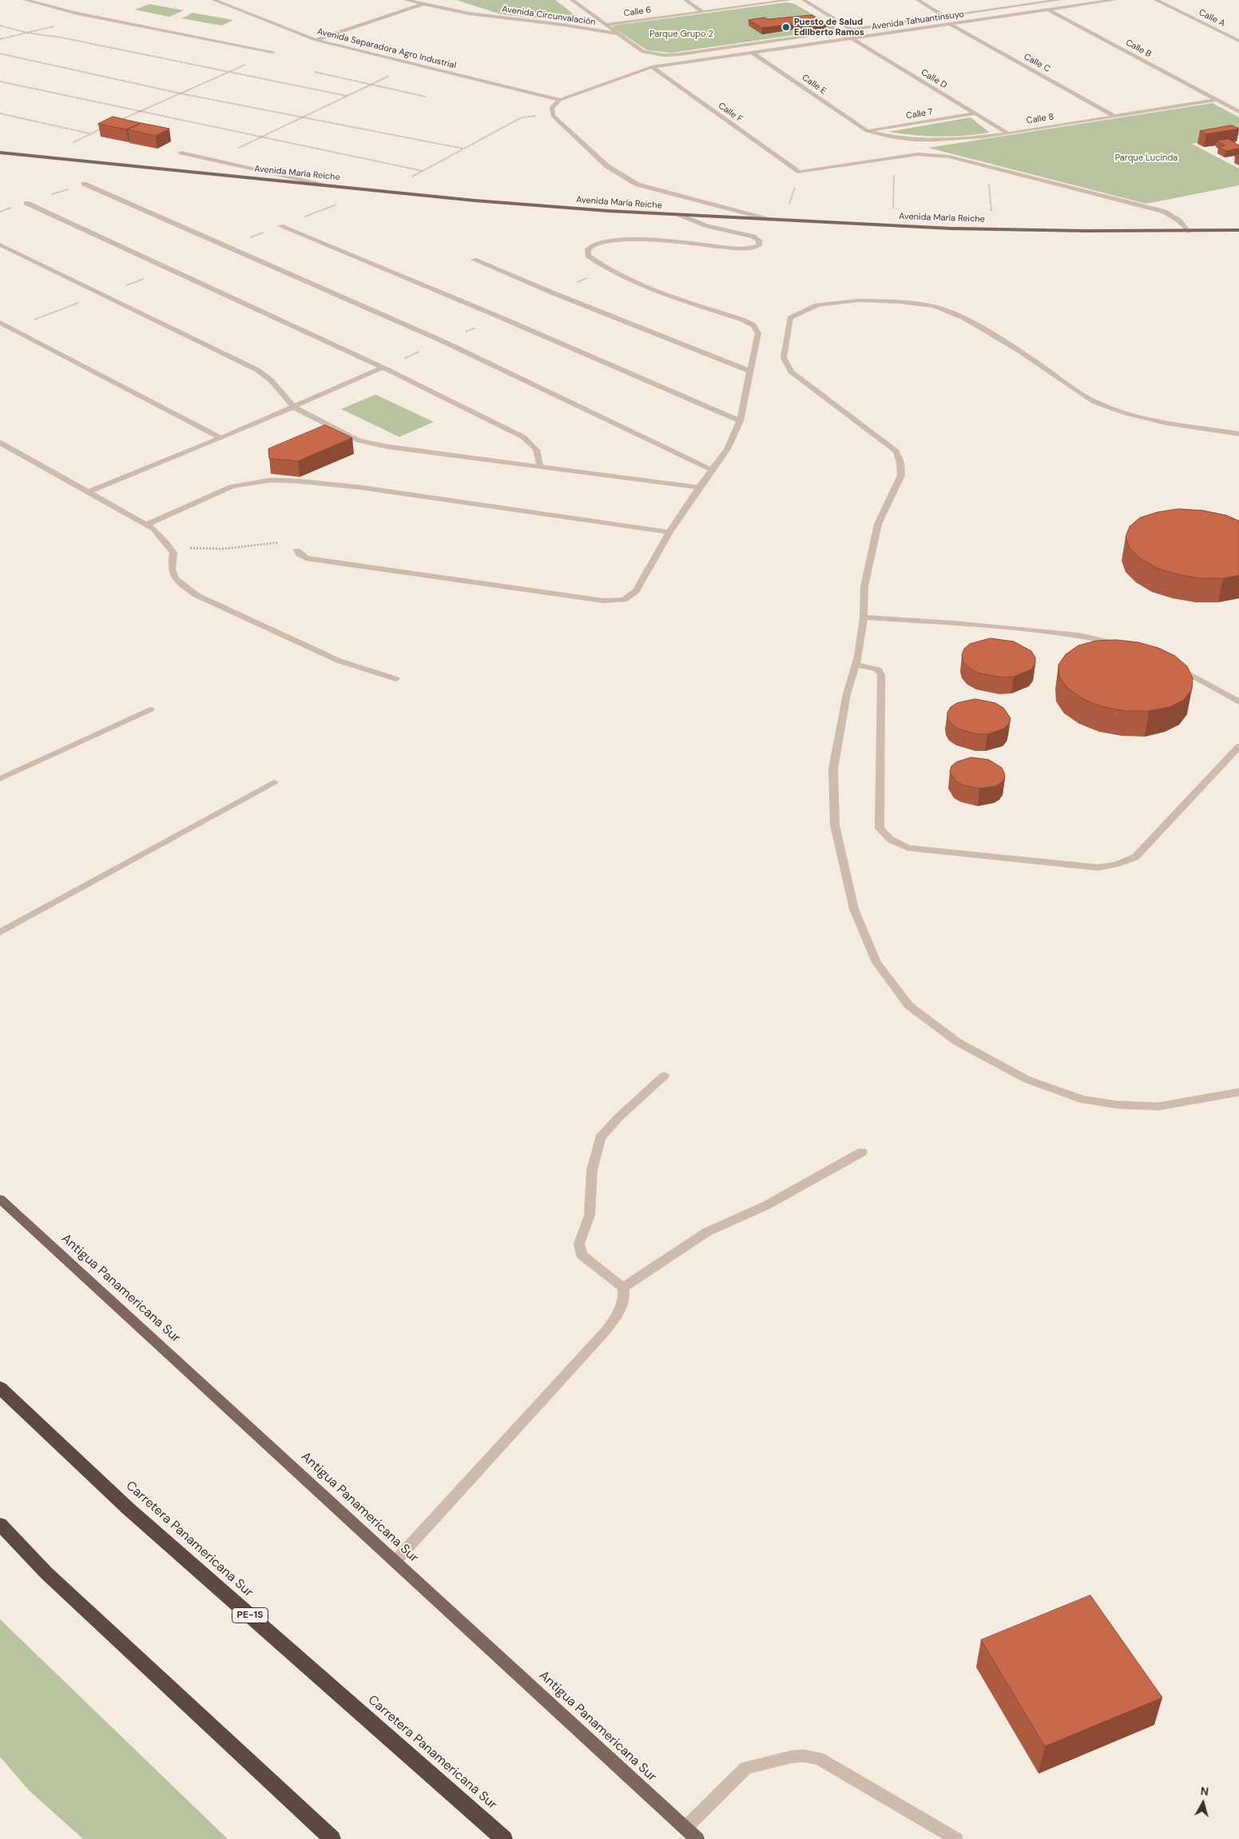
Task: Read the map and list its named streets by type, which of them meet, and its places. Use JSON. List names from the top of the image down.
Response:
{
  "streets": {
    "highway": ["Carretera Panamericana Sur", "PE-1S"],
    "main road": ["Avenida María Reiche", "Antigua Panamericana Sur"],
    "street": [
      "Calle 6",
      "Avenida Circunvalación",
      "Calle A",
      "Avenida Tahuantinsuyo",
      "Avenida Separadora Agro Industrial",
      "Calle B",
      "Calle C",
      "Calle D",
      "Calle E",
      "Calle F",
      "Calle 7",
      "Calle 8"
    ]
  },
  "crossings": [
    ["Avenida Circunvalación", "Avenida Tahuantinsuyo"],
    ["Avenida Tahuantinsuyo", "Avenida Separadora Agro Industrial"],
    ["Avenida Tahuantinsuyo", "Calle B"],
    ["Avenida Tahuantinsuyo", "Calle C"],
    ["Avenida Tahuantinsuyo", "Calle D"],
    ["Avenida Tahuantinsuyo", "Calle E"],
    ["Avenida Tahuantinsuyo", "Calle F"],
    ["Calle B", "Calle 8"],
    ["Calle C", "Calle 8"],
    ["Calle D", "Calle 7"],
    ["Calle D", "Calle 8"],
    ["Calle E", "Calle 7"],
    ["Calle E", "Calle 8"],
    ["Calle 7", "Calle 8"]
  ],
  "parks": ["Parque Grupo 2", "Parque Lucinda"],
  "places": ["Puesto de Salud Edilberto Ramos"],
  "north": "top"
}
